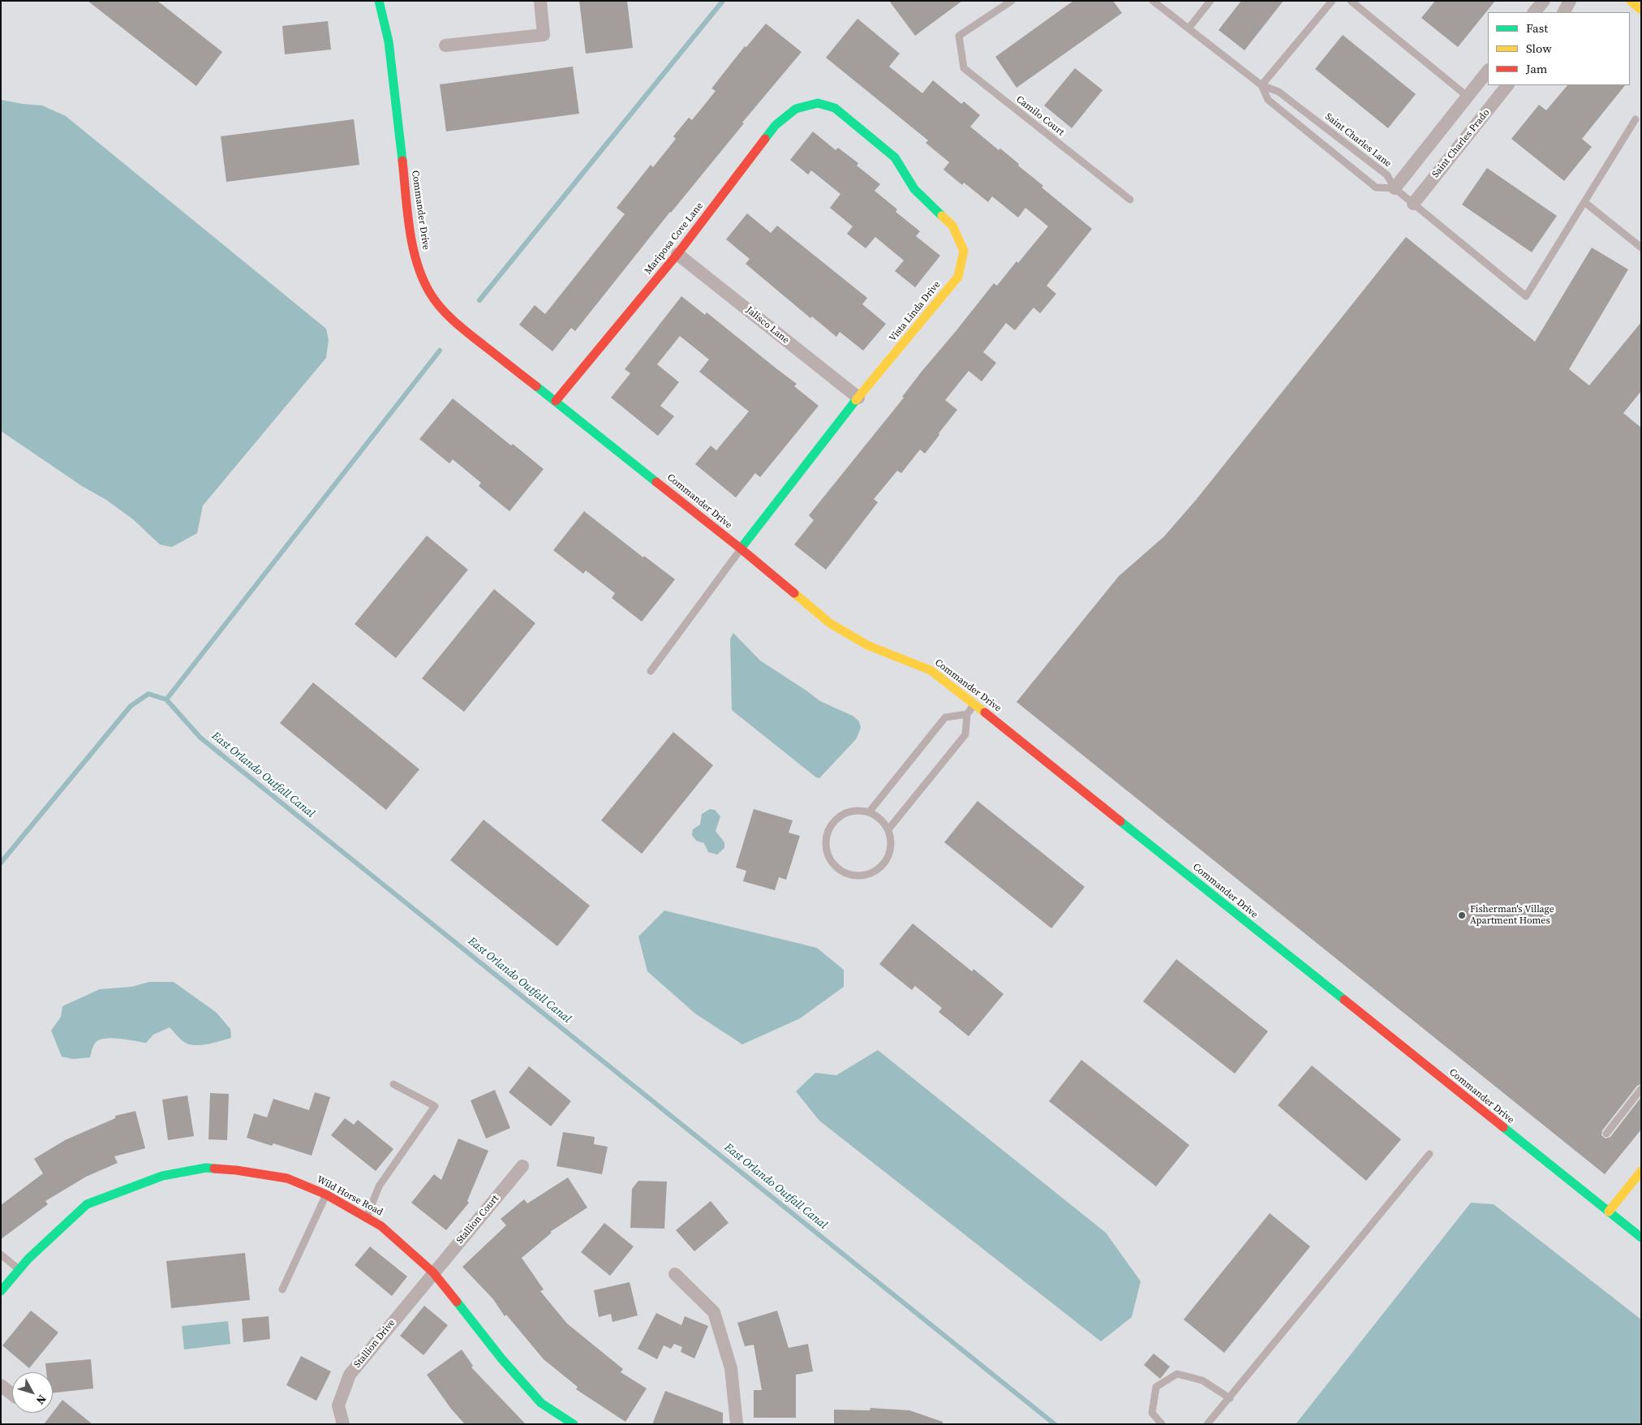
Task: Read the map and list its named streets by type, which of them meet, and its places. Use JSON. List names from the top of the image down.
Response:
{
  "streets": {
    "street": [
      "Saint Charles Prado",
      "Commander Drive",
      "Mariposa Cove Lane",
      "Vista Linda Drive",
      "Jalisco Lane",
      "Wild Horse Road",
      "Stallion Court",
      "Stallion Drive"
    ],
    "lane": ["Camilo Court", "Saint Charles Lane"]
  },
  "crossings": [
    ["Commander Drive", "Mariposa Cove Lane"],
    ["Commander Drive", "Vista Linda Drive"],
    ["Mariposa Cove Lane", "Vista Linda Drive"],
    ["Mariposa Cove Lane", "Jalisco Lane"],
    ["Vista Linda Drive", "Jalisco Lane"],
    ["Wild Horse Road", "Stallion Court"],
    ["Wild Horse Road", "Stallion Drive"],
    ["Stallion Court", "Stallion Drive"]
  ],
  "water": ["East Orlando Outfall Canal"],
  "places": ["Fisherman's Village Apartment Homes"],
  "legend": ["Fast", "Slow", "Jam"],
  "north": "bottom right"
}
